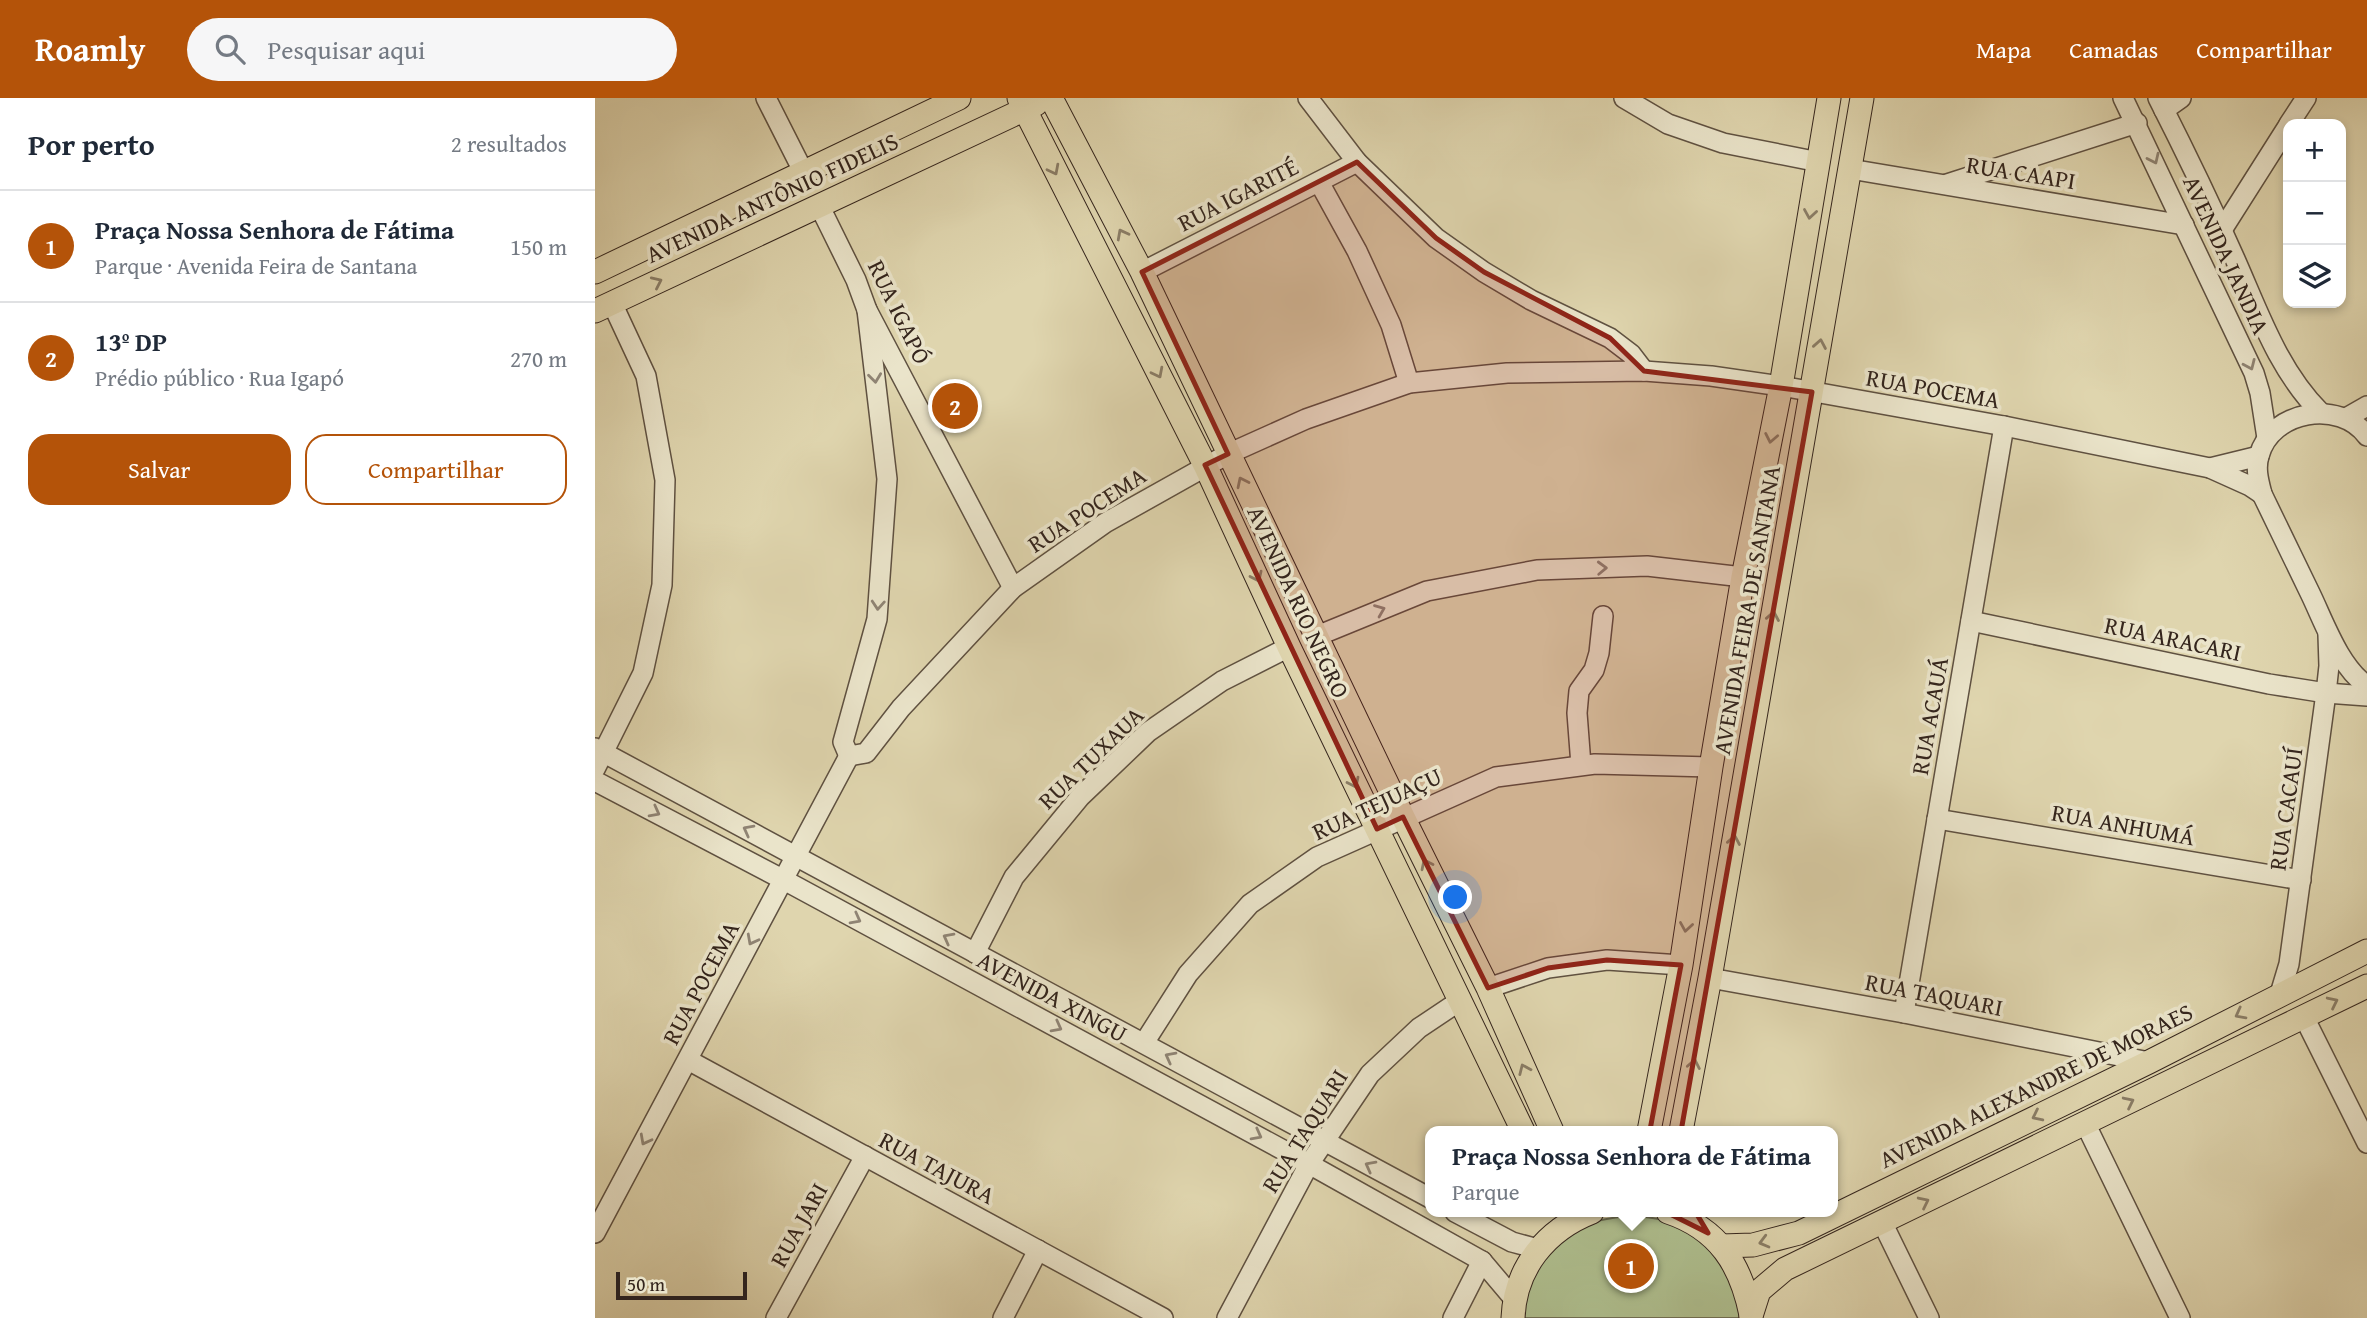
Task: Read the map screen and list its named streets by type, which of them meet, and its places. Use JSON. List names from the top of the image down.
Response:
{
  "streets": {
    "main road": [
      "AVENIDA ANTÔNIO FIDELIS",
      "AVENIDA RIO NEGRO",
      "AVENIDA FEIRA DE SANTANA",
      "AVENIDA ALEXANDRE DE MORAES"
    ],
    "street": [
      "RUA CAAPI",
      "RUA IGARITÉ",
      "AVENIDA JANDIA",
      "RUA IGAPÓ",
      "RUA POCEMA",
      "RUA ARACARI",
      "RUA ACAUÁ",
      "RUA TUXAUA",
      "RUA TEJUAÇU",
      "RUA CACAUÍ",
      "RUA ANHUMÁ",
      "RUA TAQUARI",
      "AVENIDA XINGU",
      "RUA TAJURA",
      "RUA JARI"
    ]
  },
  "crossings": [
    ["RUA CAAPI", "AVENIDA JANDIA"],
    ["RUA CAAPI", "AVENIDA FEIRA DE SANTANA"],
    ["RUA IGARITÉ", "AVENIDA RIO NEGRO"],
    ["AVENIDA ANTÔNIO FIDELIS", "RUA IGAPÓ"],
    ["AVENIDA ANTÔNIO FIDELIS", "AVENIDA RIO NEGRO"],
    ["RUA IGAPÓ", "RUA POCEMA"],
    ["RUA POCEMA", "AVENIDA RIO NEGRO"],
    ["RUA POCEMA", "AVENIDA FEIRA DE SANTANA"],
    ["RUA POCEMA", "RUA ACAUÁ"],
    ["RUA POCEMA", "AVENIDA XINGU"],
    ["RUA POCEMA", "RUA TAJURA"],
    ["AVENIDA RIO NEGRO", "RUA TUXAUA"],
    ["AVENIDA RIO NEGRO", "RUA TEJUAÇU"],
    ["AVENIDA RIO NEGRO", "RUA TAQUARI"],
    ["AVENIDA FEIRA DE SANTANA", "RUA TEJUAÇU"],
    ["AVENIDA FEIRA DE SANTANA", "RUA TAQUARI"],
    ["RUA ARACARI", "RUA ACAUÁ"],
    ["RUA ARACARI", "RUA CACAUÍ"],
    ["RUA ACAUÁ", "RUA ANHUMÁ"],
    ["RUA ACAUÁ", "RUA TAQUARI"],
    ["RUA TUXAUA", "AVENIDA XINGU"],
    ["RUA TEJUAÇU", "AVENIDA XINGU"],
    ["RUA CACAUÍ", "RUA ANHUMÁ"],
    ["RUA CACAUÍ", "AVENIDA ALEXANDRE DE MORAES"],
    ["RUA TAQUARI", "AVENIDA XINGU"],
    ["RUA TAQUARI", "AVENIDA ALEXANDRE DE MORAES"],
    ["RUA TAJURA", "RUA JARI"]
  ],
  "scale_bar": "50 m",
  "page": {
    "header": "Roamly",
    "search": "Pesquisar aqui",
    "nav": ["Mapa", "Camadas", "Compartilhar"],
    "heading": ["Por perto", "2 resultados"],
    "map_buttons": ["+", "−"],
    "list": [
      {
        "mark": "1",
        "name": "Praça Nossa Senhora de Fátima",
        "note": "Parque · Avenida Feira de Santana",
        "value": "150 m"
      },
      {
        "mark": "2",
        "name": "13º DP",
        "note": "Prédio público · Rua Igapó",
        "value": "270 m"
      }
    ],
    "pins": ["2", "1"],
    "buttons": ["Salvar", "Compartilhar"],
    "popup": ["Praça Nossa Senhora de Fátima", "Parque"],
    "scale": "50 m"
  }
}
